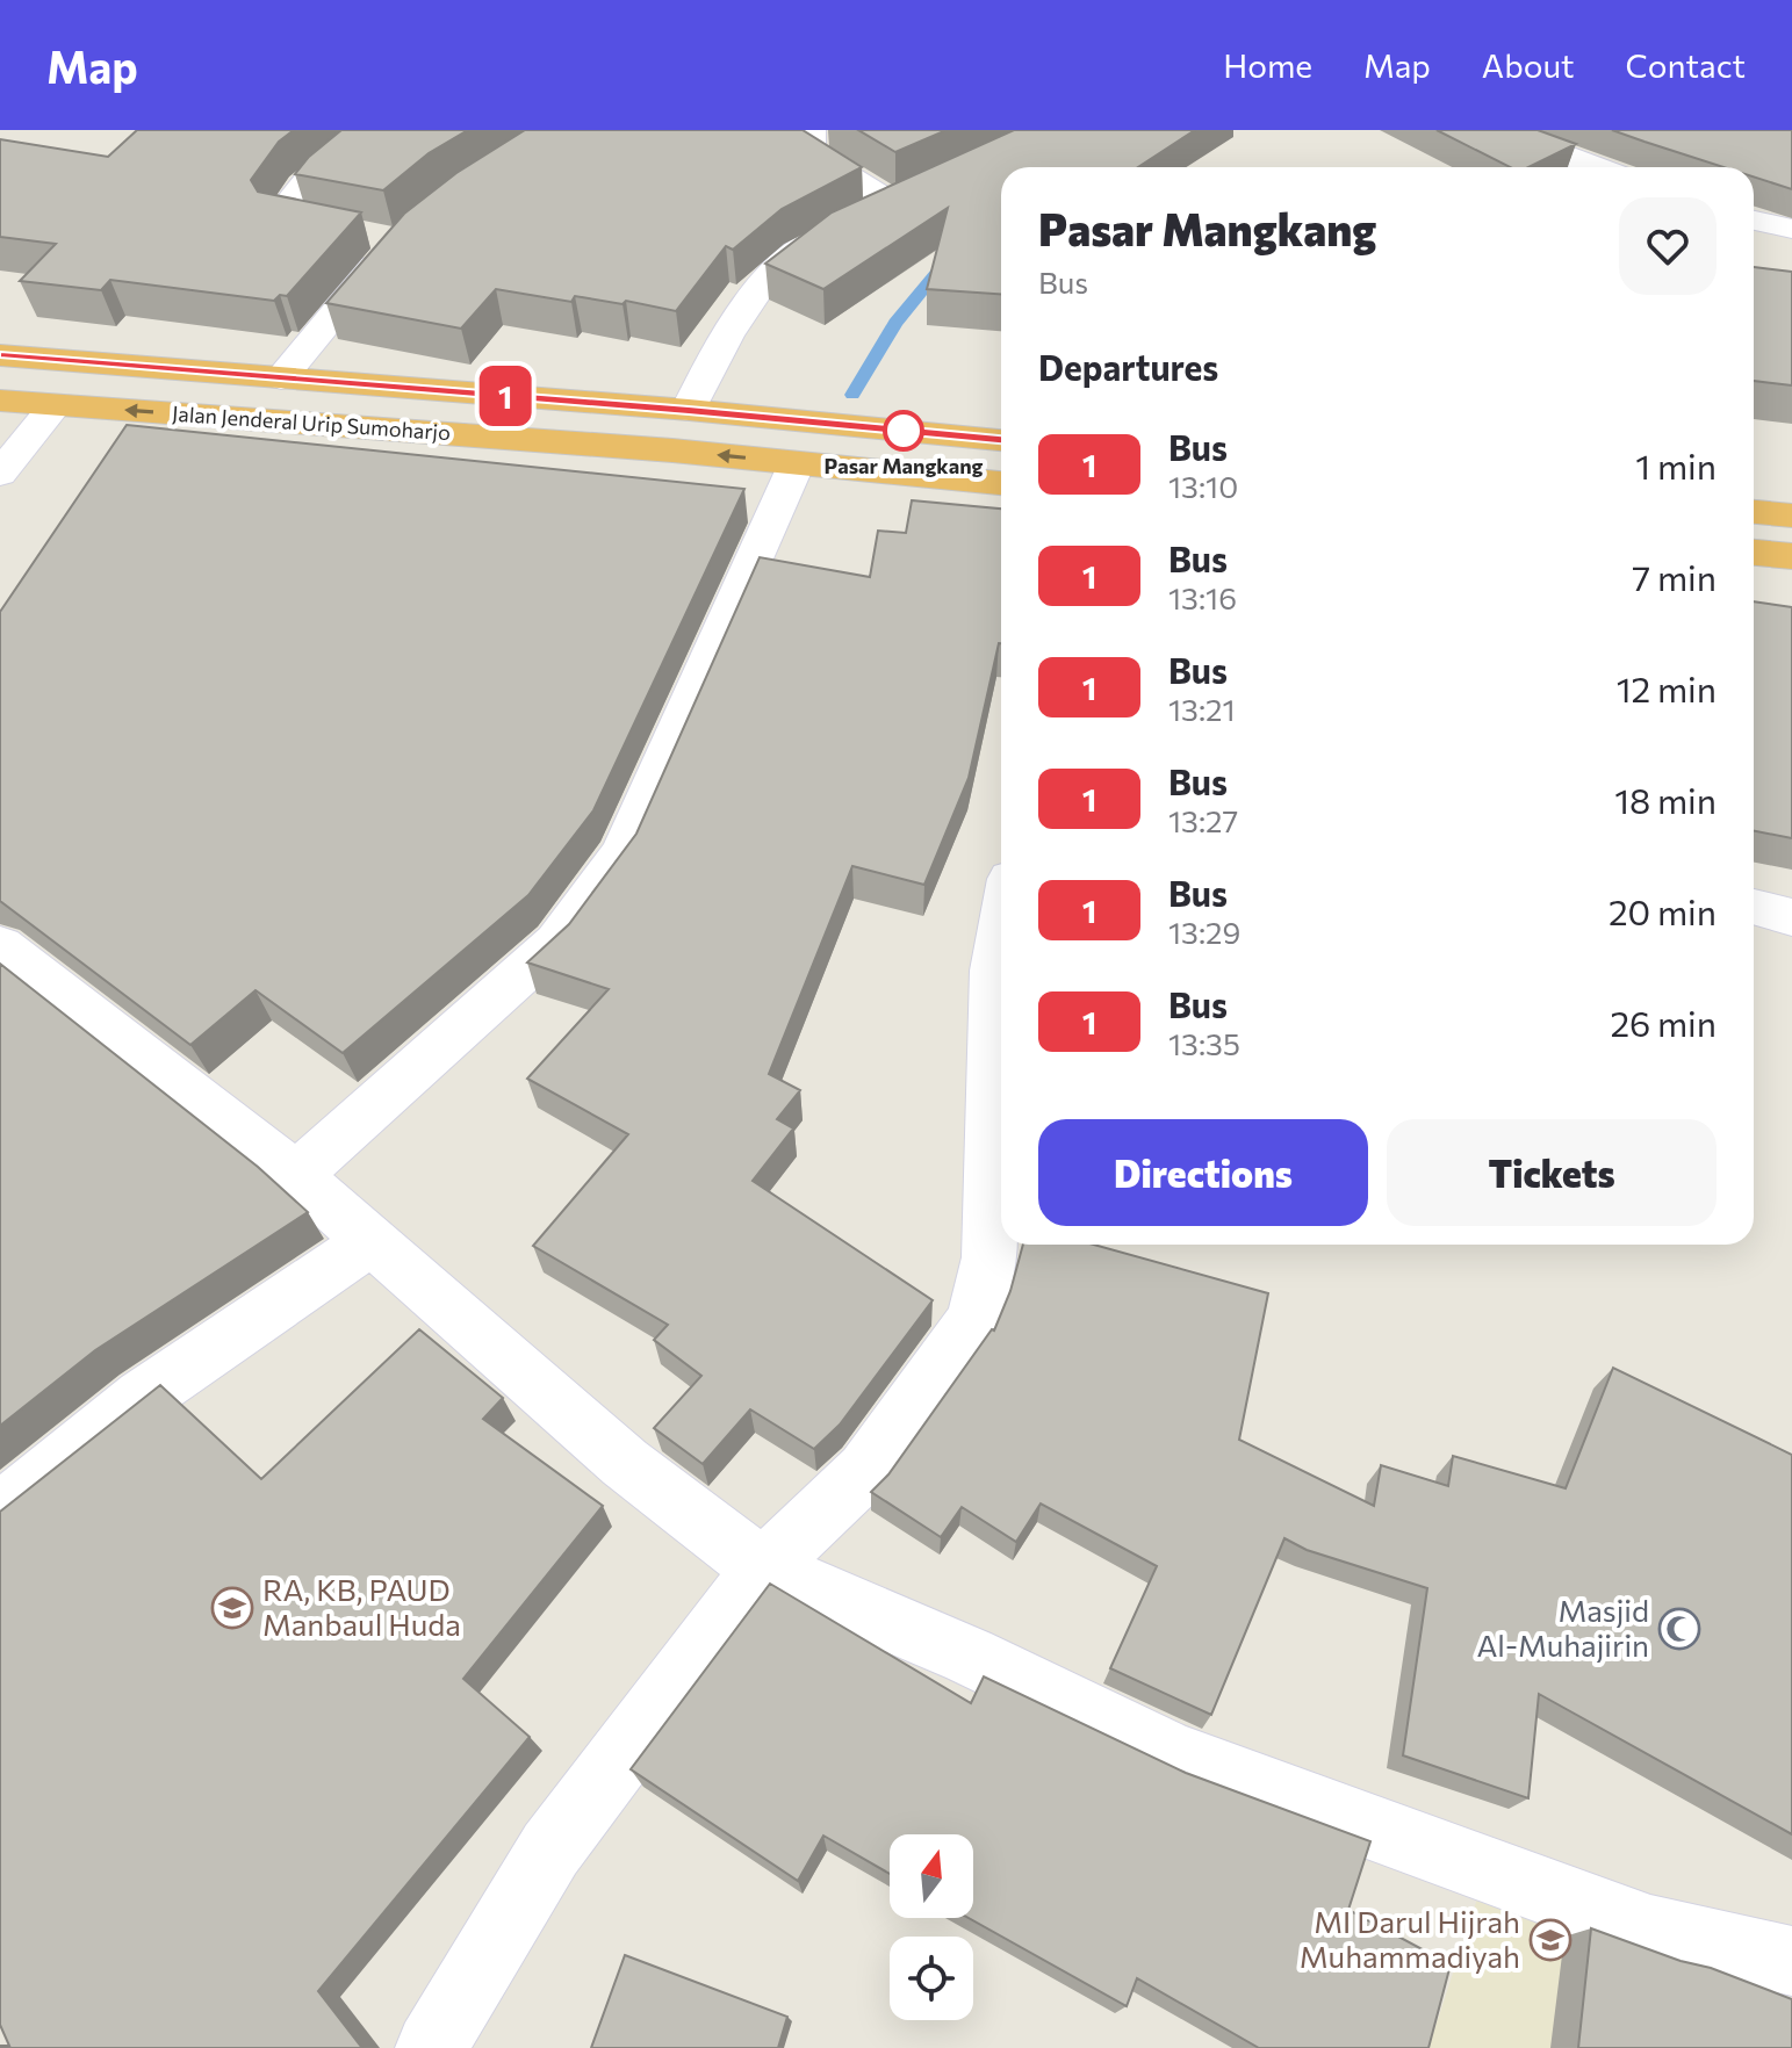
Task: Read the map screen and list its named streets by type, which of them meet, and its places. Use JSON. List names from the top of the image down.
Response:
{
  "streets": {
    "highway": ["Jalan Jenderal Urip Sumoharjo"]
  },
  "places": {
    "other": ["Pasar Mangkang"],
    "school or university": ["RA, KB, PAUD Manbaul Huda", "MI Darul Hijrah Muhammadiyah"],
    "mosque": ["Masjid Al-Muhajirin"]
  },
  "lines": ["bus line 1"],
  "north": "top",
  "page": {
    "header": "Map",
    "nav": [
      "Home",
      "Map",
      "About",
      "Contact"
    ],
    "on_map": "1",
    "heading": [
      ["Pasar Mangkang", "Bus"],
      "Departures"
    ],
    "list": [
      {
        "mark": "1",
        "name": "Bus",
        "note": "13:10",
        "value": "1 min"
      },
      {
        "mark": "1",
        "name": "Bus",
        "note": "13:16",
        "value": "7 min"
      },
      {
        "mark": "1",
        "name": "Bus",
        "note": "13:21",
        "value": "12 min"
      },
      {
        "mark": "1",
        "name": "Bus",
        "note": "13:27",
        "value": "18 min"
      },
      {
        "mark": "1",
        "name": "Bus",
        "note": "13:29",
        "value": "20 min"
      },
      {
        "mark": "1",
        "name": "Bus",
        "note": "13:35",
        "value": "26 min"
      }
    ],
    "buttons": ["Directions", "Tickets"]
  }
}
